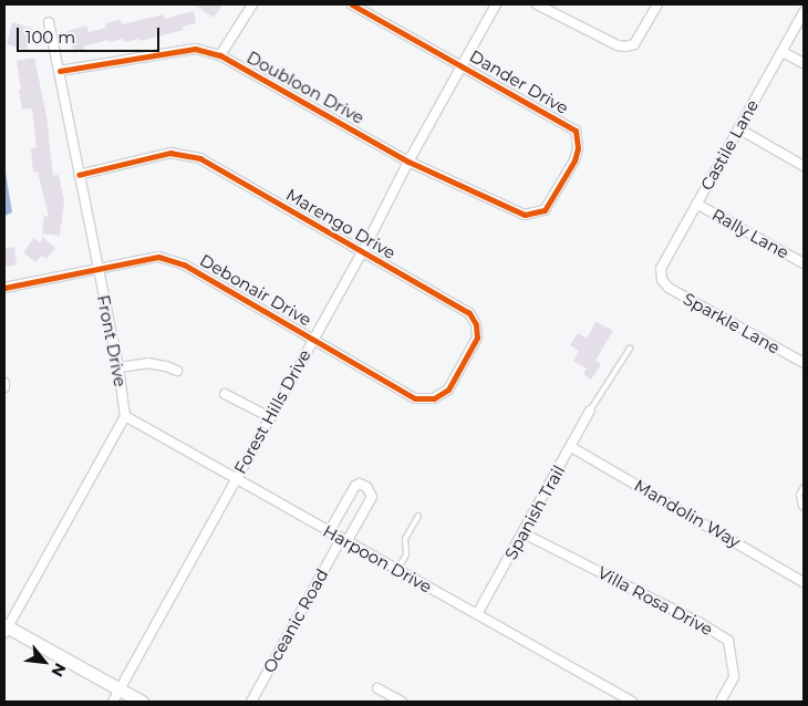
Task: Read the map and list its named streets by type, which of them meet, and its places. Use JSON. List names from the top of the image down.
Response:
{
  "streets": {
    "street": [
      "Dander Drive",
      "Doubloon Drive",
      "Castile Lane",
      "Marengo Drive",
      "Rally Lane",
      "Debonair Drive",
      "Sparkle Lane",
      "Front Drive",
      "Forest Hills Drive",
      "Spanish Trail",
      "Mandolin Way",
      "Harpoon Drive",
      "Villa Rosa Drive",
      "Oceanic Road"
    ]
  },
  "crossings": [
    ["Dander Drive", "Doubloon Drive"],
    ["Dander Drive", "Forest Hills Drive"],
    ["Doubloon Drive", "Front Drive"],
    ["Doubloon Drive", "Forest Hills Drive"],
    ["Castile Lane", "Rally Lane"],
    ["Castile Lane", "Sparkle Lane"],
    ["Marengo Drive", "Debonair Drive"],
    ["Marengo Drive", "Front Drive"],
    ["Marengo Drive", "Forest Hills Drive"],
    ["Debonair Drive", "Front Drive"],
    ["Debonair Drive", "Forest Hills Drive"],
    ["Front Drive", "Harpoon Drive"],
    ["Forest Hills Drive", "Harpoon Drive"],
    ["Spanish Trail", "Mandolin Way"],
    ["Spanish Trail", "Harpoon Drive"],
    ["Spanish Trail", "Villa Rosa Drive"],
    ["Harpoon Drive", "Oceanic Road"]
  ],
  "scale_bar": "100 m",
  "north": "bottom right"
}
